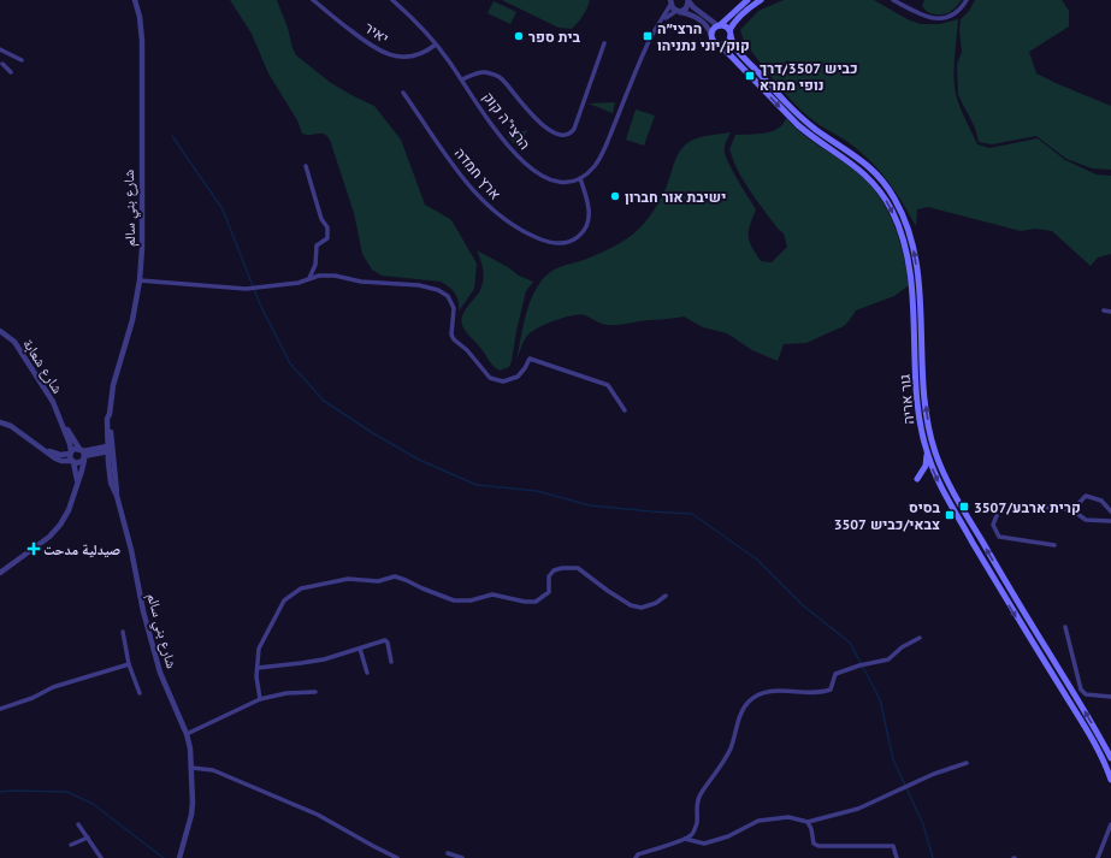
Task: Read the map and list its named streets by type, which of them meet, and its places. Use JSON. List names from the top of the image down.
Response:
{
  "streets": {
    "main road": ["גור אריה"],
    "street": [
      "יאיר",
      "הרצי\"ה קוק",
      "ארץ חמדה",
      "شارع بني سالم",
      "شارع شعابة"
    ]
  },
  "crossings": [
    ["יאיר", "הרצי\"ה קוק"],
    ["הרצי\"ה קוק", "ארץ חמדה"]
  ],
  "places": {
    "other": ["בית ספר", "ישיבת אור חברון"],
    "transit": [
      "הרצי״ה קוק/יוני נתניהו",
      "כביש 3507/דרך נופי ממרא",
      "קרית ארבע/3507",
      "בסיס צבאי/כביש 3507"
    ],
    "health": ["صيدلية مدحت"]
  }
}
